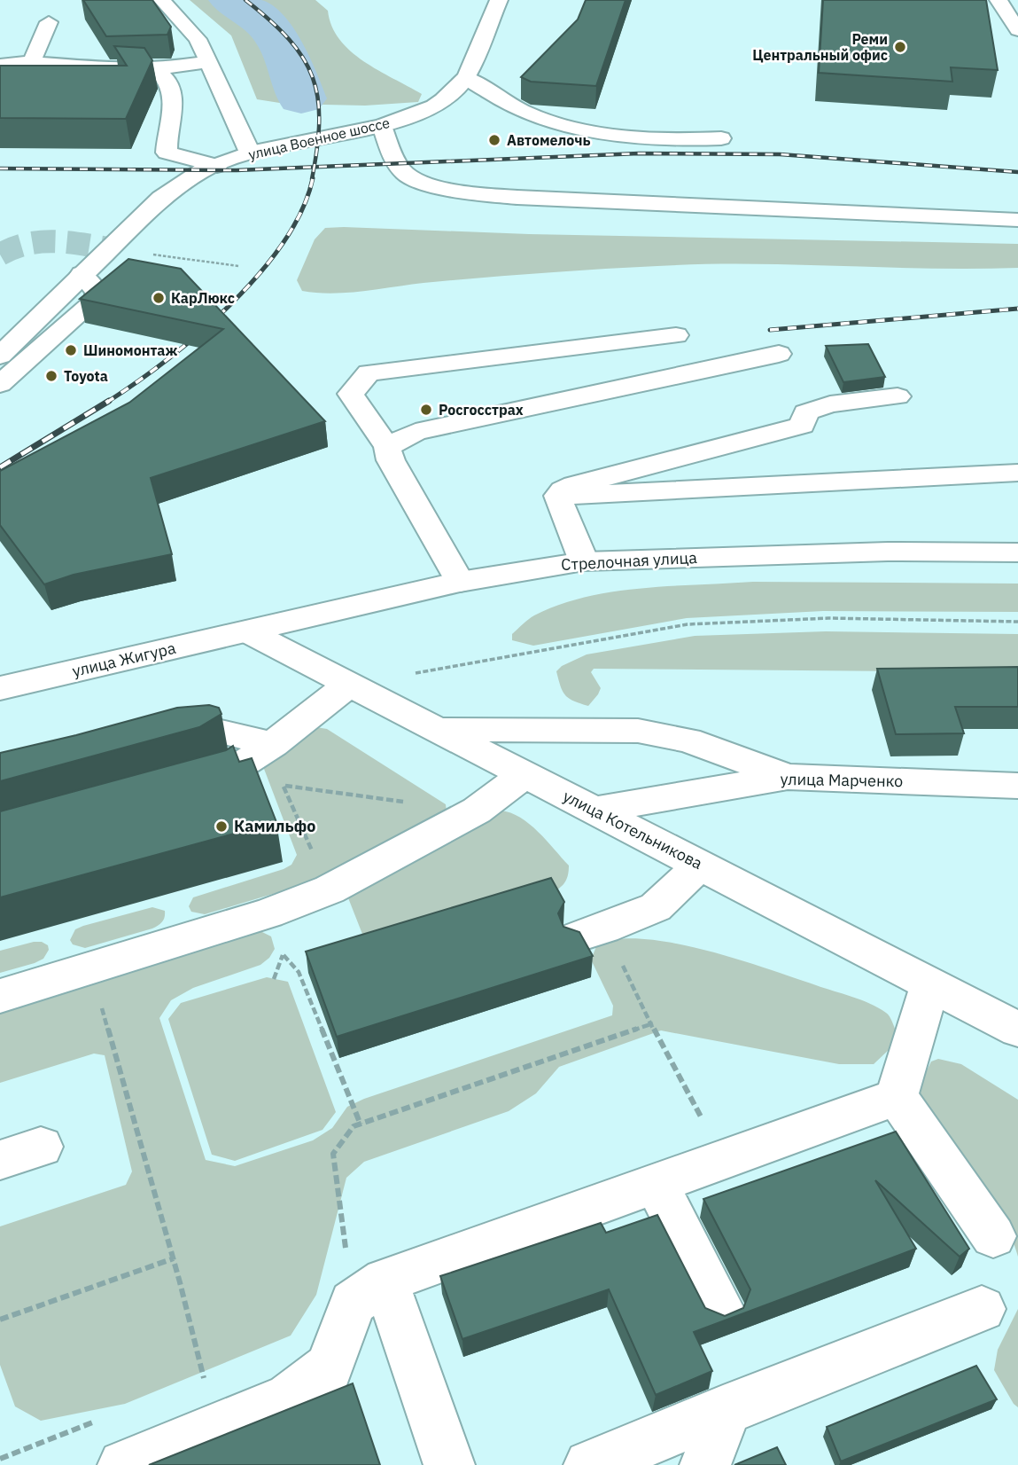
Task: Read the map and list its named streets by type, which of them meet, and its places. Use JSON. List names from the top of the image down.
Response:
{
  "streets": {
    "main road": [
      "улица Военное шоссе",
      "Стрелочная улица",
      "улица Жигура",
      "улица Марченко",
      "улица Котельникова"
    ]
  },
  "crossings": [
    ["Стрелочная улица", "улица Жигура"],
    ["Стрелочная улица", "улица Котельникова"],
    ["улица Жигура", "улица Котельникова"],
    ["улица Марченко", "улица Котельникова"]
  ],
  "places": [
    "Реми Центральный офис",
    "Автомелочь",
    "КарЛюкс",
    "Шиномонтаж",
    "Toyota",
    "Росгосстрах",
    "Камильфо"
  ]
}
